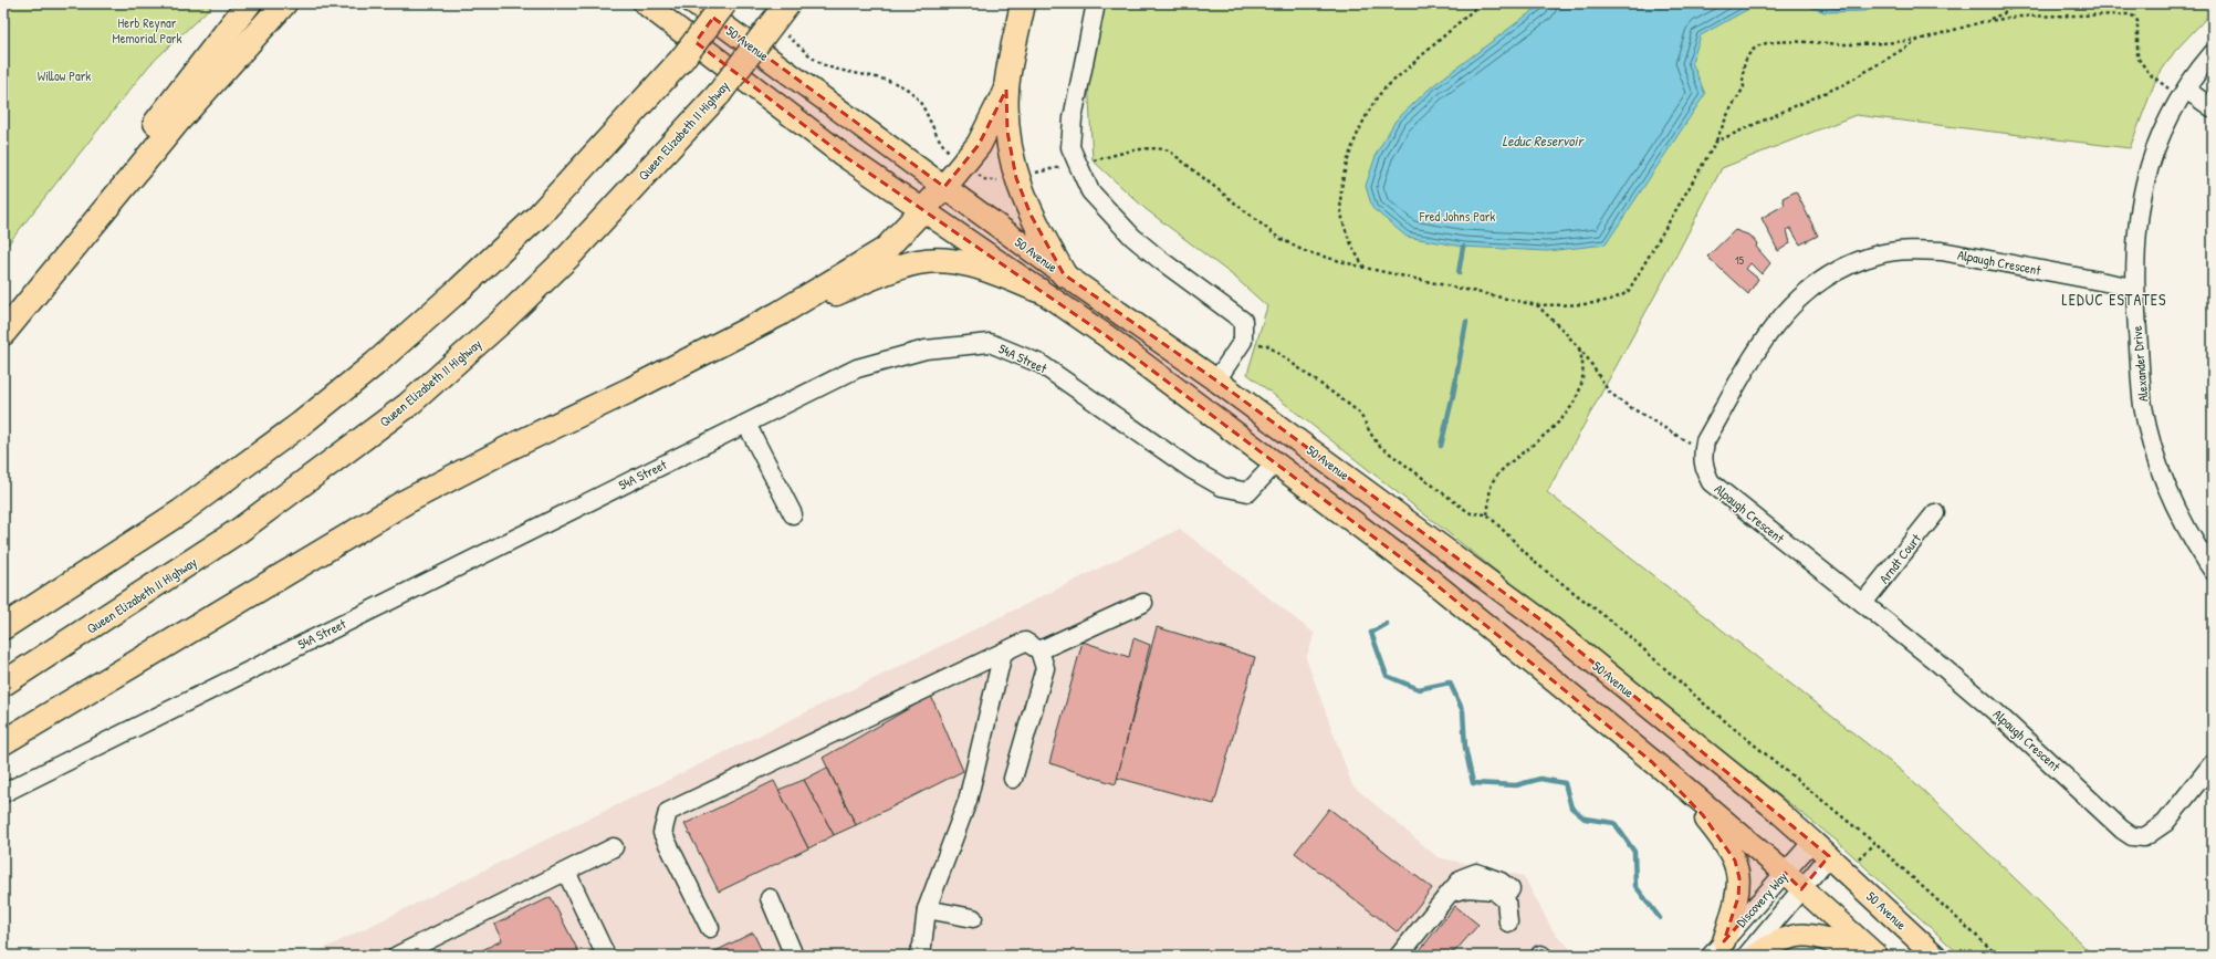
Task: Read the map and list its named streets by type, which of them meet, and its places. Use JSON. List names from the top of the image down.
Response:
{
  "streets": {
    "highway": ["Queen Elizabeth II Highway"],
    "main road": ["50 Avenue"],
    "street": [
      "Alpaugh Crescent",
      "54A Street",
      "Alexander Drive",
      "Arndt Court",
      "Discovery Way"
    ]
  },
  "crossings": [
    ["50 Avenue", "54A Street"],
    ["50 Avenue", "Discovery Way"],
    ["Alpaugh Crescent", "Alexander Drive"],
    ["Alpaugh Crescent", "Arndt Court"]
  ],
  "districts": ["LEDUC ESTATES"],
  "water": ["Leduc Reservoir"],
  "parks": ["Herb Reynar Memorial Park", "Willow Park", "Fred Johns Park"],
  "house_numbers": ["15"]
}
